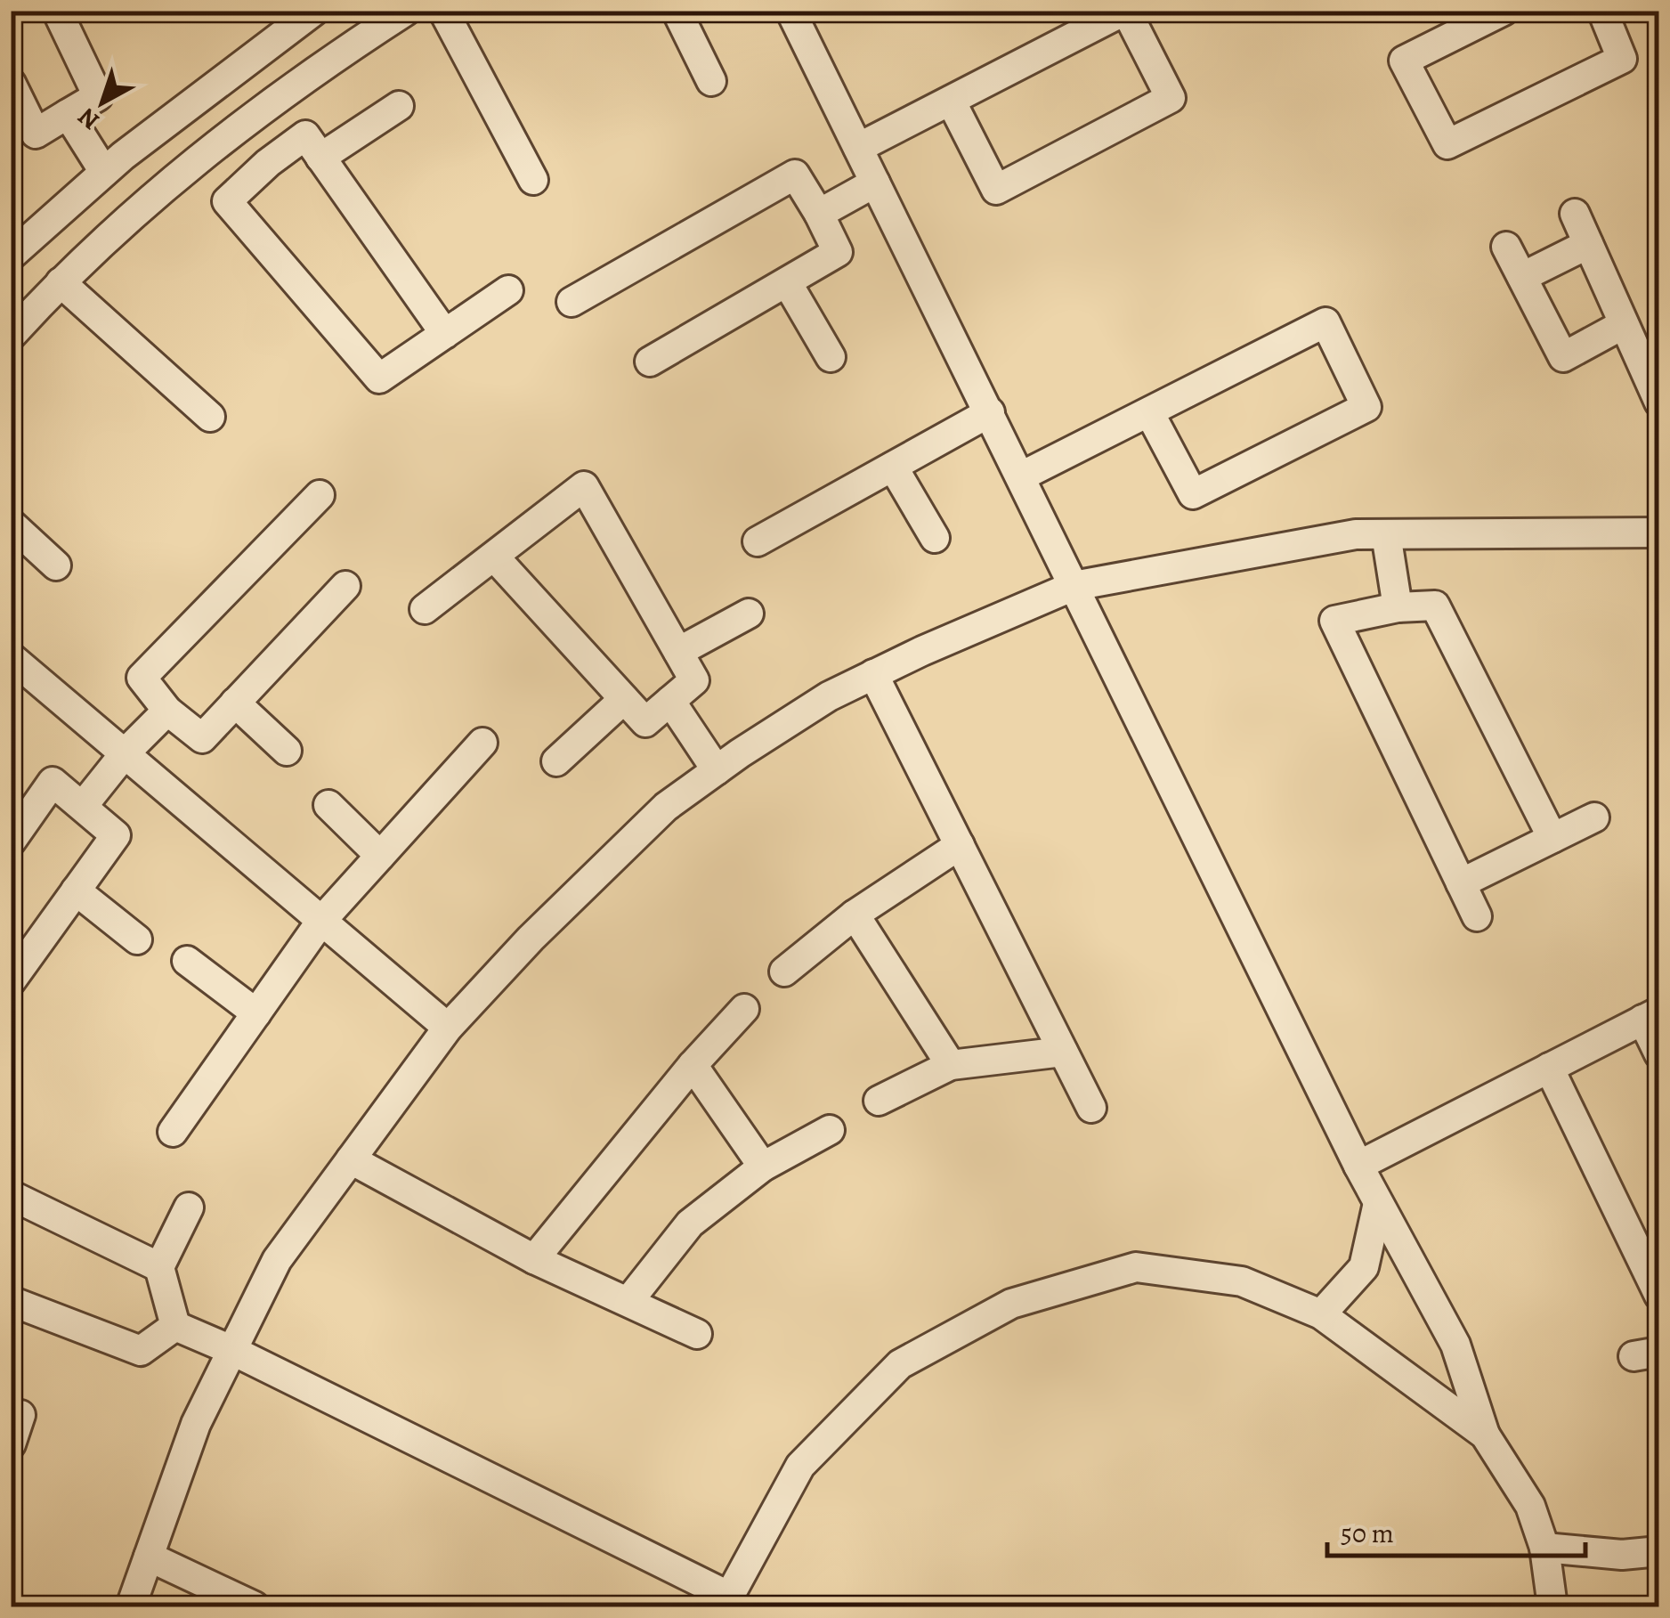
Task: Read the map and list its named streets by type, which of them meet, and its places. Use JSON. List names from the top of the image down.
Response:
{
  "scale_bar": "50 m",
  "north": "bottom left"
}
